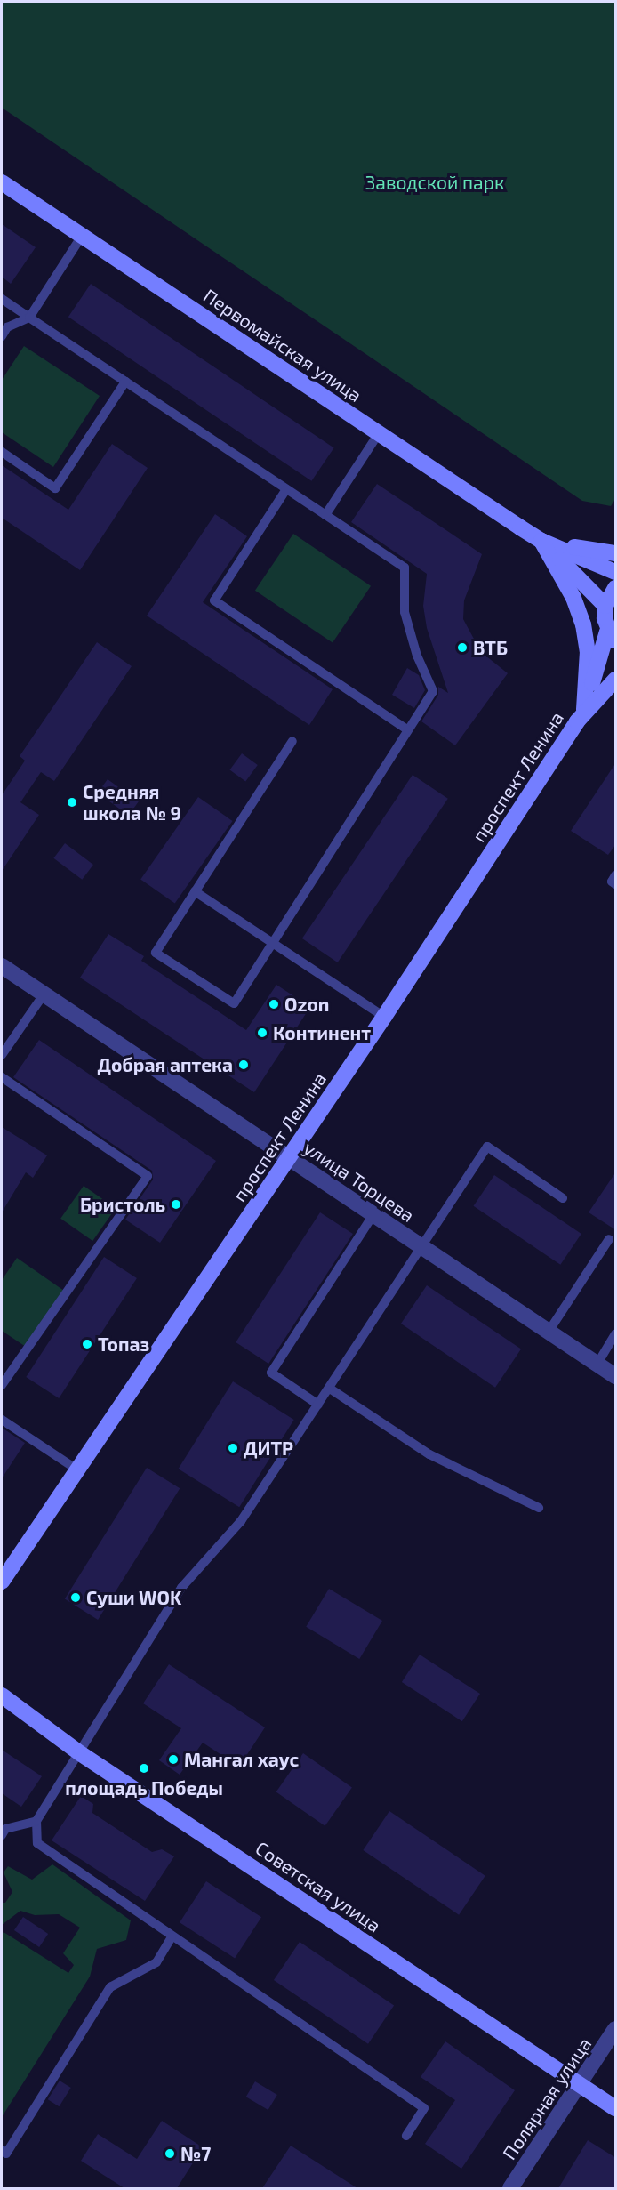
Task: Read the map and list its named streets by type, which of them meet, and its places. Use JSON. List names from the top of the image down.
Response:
{
  "streets": {
    "street": [
      "Первомайская улица",
      "проспект Ленина",
      "улица Торцева",
      "Советская улица",
      "Полярная улица"
    ]
  },
  "crossings": [
    ["проспект Ленина", "улица Торцева"],
    ["Советская улица", "Полярная улица"]
  ],
  "parks": ["Заводской парк"],
  "places": [
    "ВТБ",
    "Средняя школа № 9",
    "Ozon",
    "Континент",
    "Добрая аптека",
    "Бристоль",
    "Топаз",
    "ДИТР",
    "Суши WOK",
    "Мангал хаус",
    "площадь Победы",
    "№7"
  ]
}
